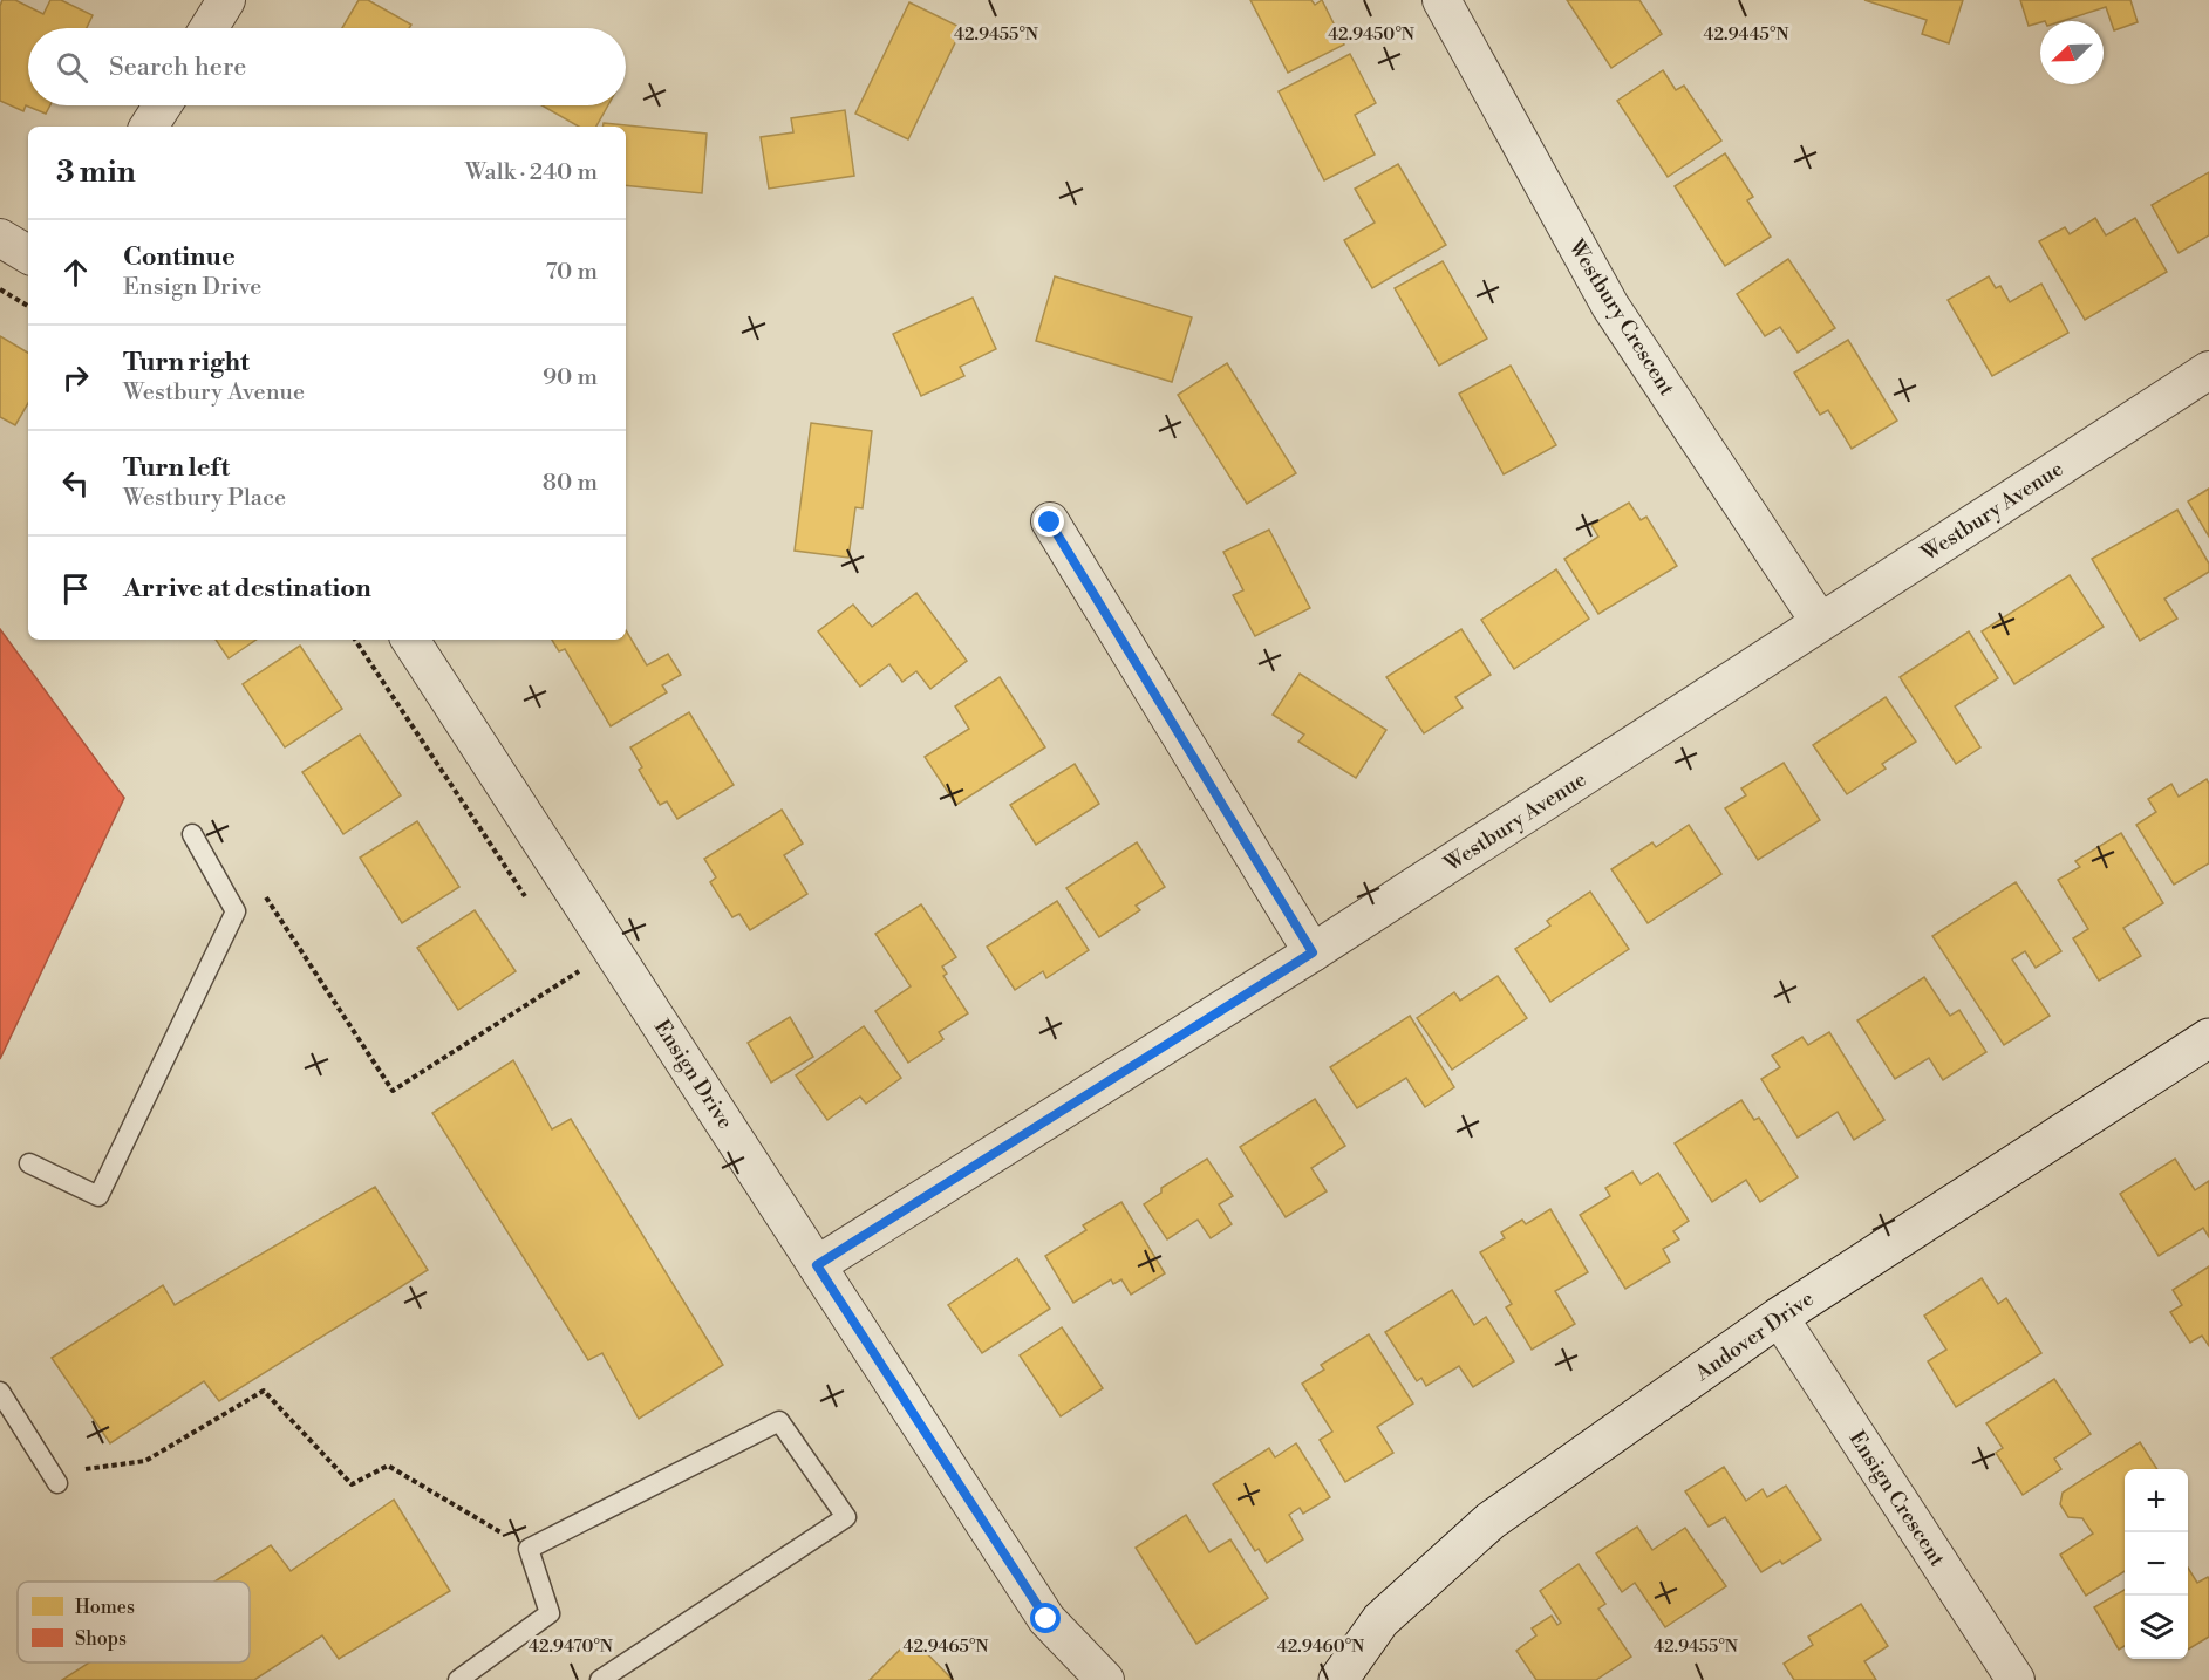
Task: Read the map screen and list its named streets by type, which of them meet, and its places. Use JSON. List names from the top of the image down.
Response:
{
  "streets": {
    "street": [
      "Westbury Crescent",
      "Westbury Avenue",
      "Ensign Drive",
      "Andover Drive",
      "Ensign Crescent"
    ]
  },
  "crossings": [
    ["Westbury Crescent", "Westbury Avenue"],
    ["Westbury Avenue", "Ensign Drive"],
    ["Andover Drive", "Ensign Crescent"]
  ],
  "legend": ["Homes", "Shops"],
  "north": "bottom left",
  "page": {
    "search": "Search here",
    "heading": ["3 min", "Walk · 240 m"],
    "list": [
      ["Continue", "Ensign Drive", "70 m"],
      ["Turn right", "Westbury Avenue", "90 m"],
      ["Turn left", "Westbury Place", "80 m"],
      "Arrive at destination"
    ],
    "map_buttons": ["+", "−"]
  },
  "coordinates": [
    "42.9455°N",
    "42.9450°N",
    "42.9445°N",
    "42.9470°N",
    "42.9465°N",
    "42.9460°N"
  ]
}
